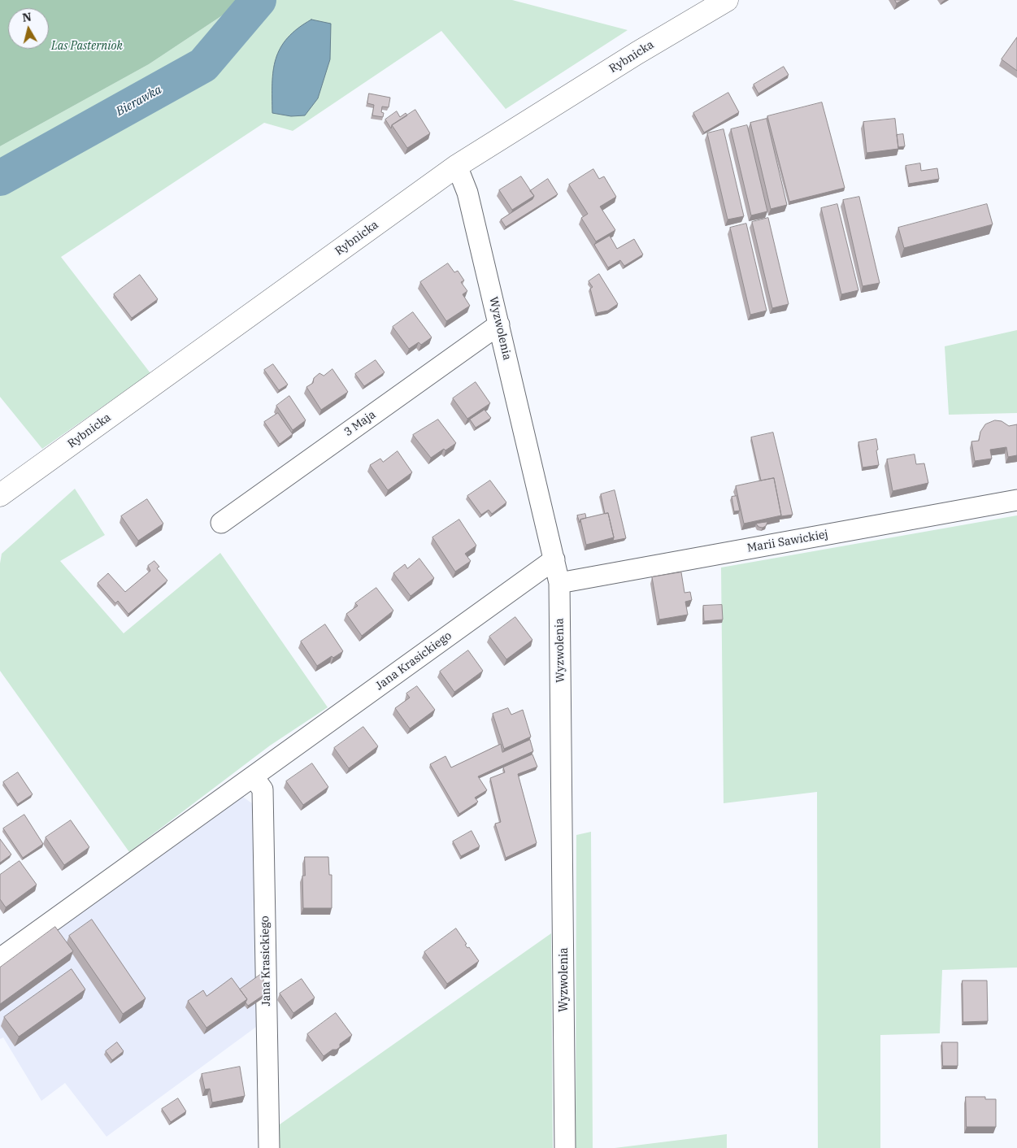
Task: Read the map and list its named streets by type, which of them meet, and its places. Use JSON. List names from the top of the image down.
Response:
{
  "streets": {
    "main road": ["Rybnicka"],
    "street": [
      "Wyzwolenia",
      "3 Maja",
      "Marii Sawickiej",
      "Jana Krasickiego"
    ]
  },
  "crossings": [
    ["Rybnicka", "Wyzwolenia"],
    ["Wyzwolenia", "3 Maja"],
    ["Wyzwolenia", "Marii Sawickiej"],
    ["Wyzwolenia", "Jana Krasickiego"]
  ],
  "water": ["Bierawka"],
  "parks": ["Las Pasterniok"],
  "north": "top"
}
